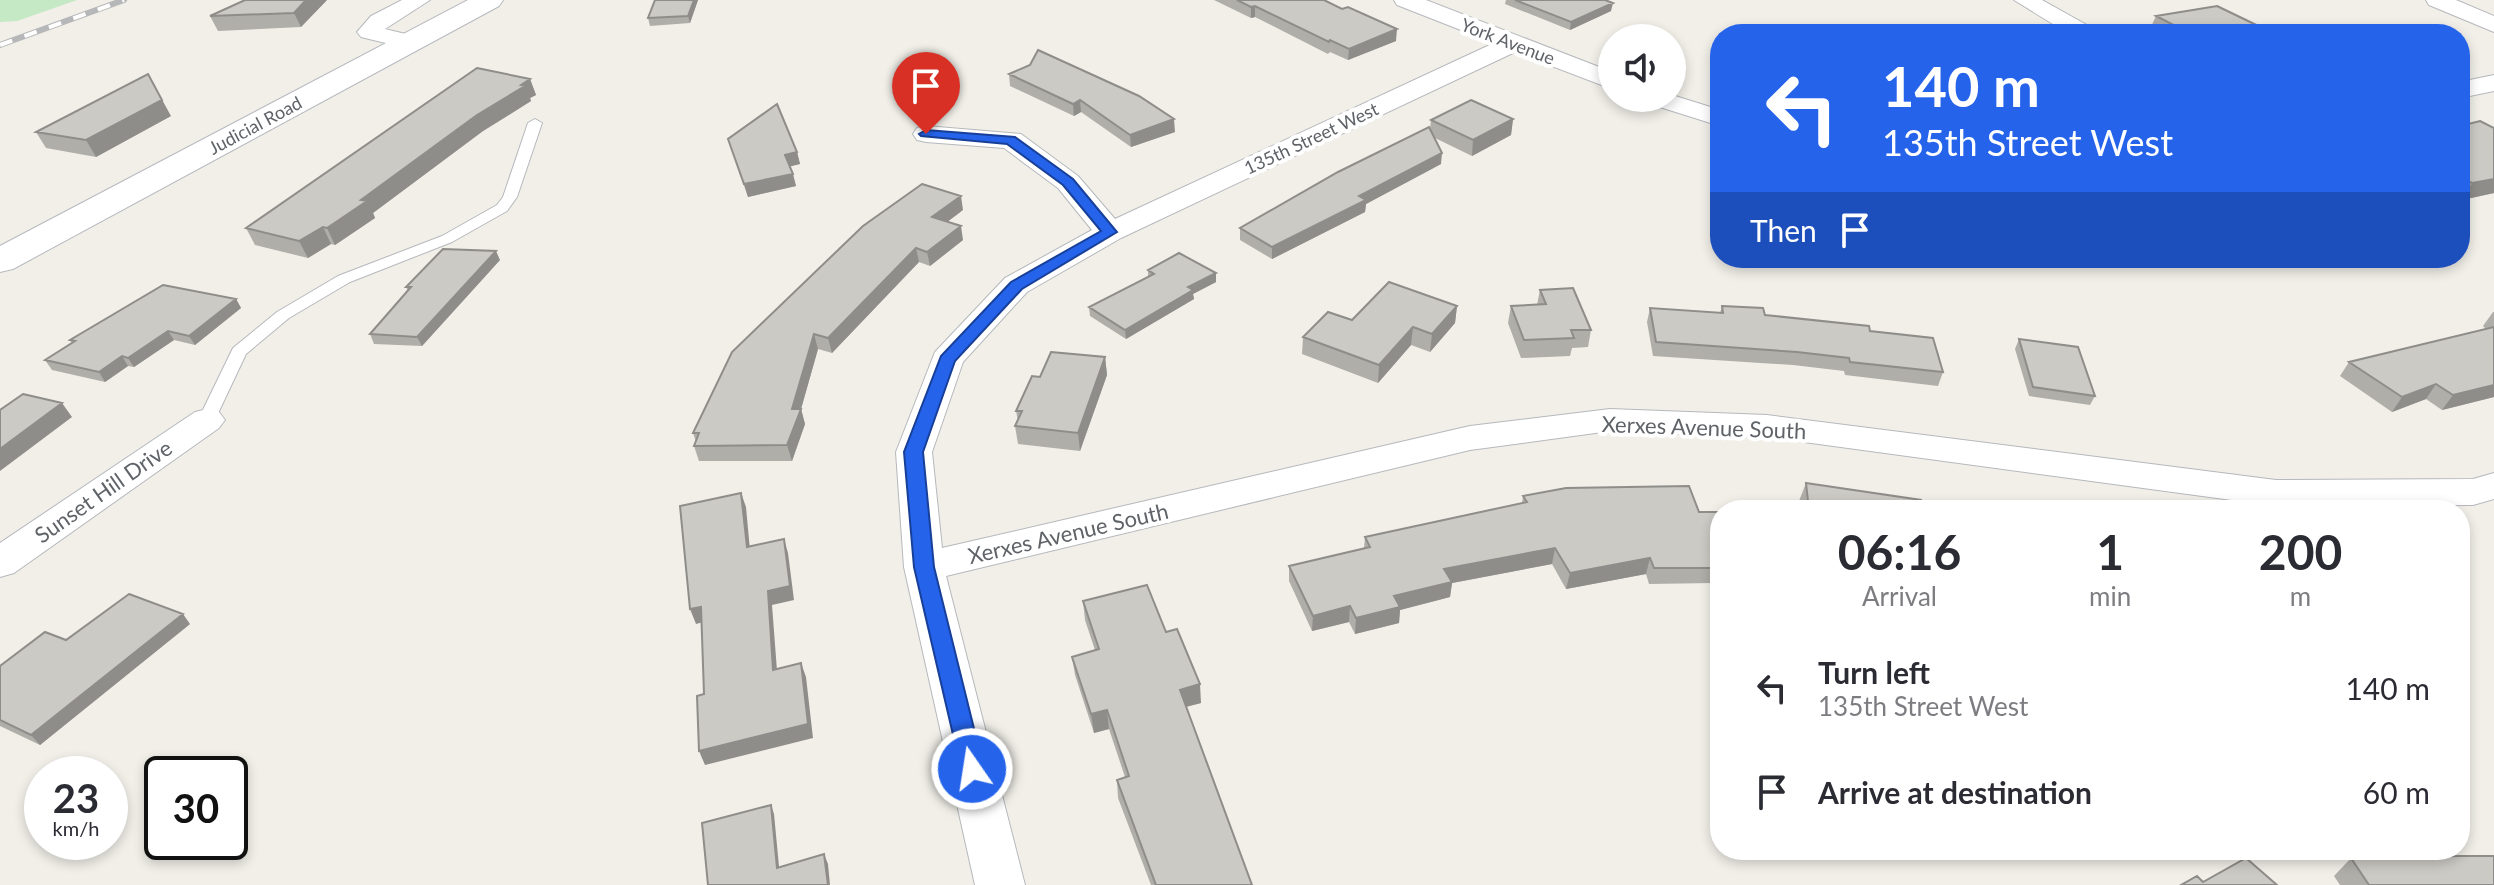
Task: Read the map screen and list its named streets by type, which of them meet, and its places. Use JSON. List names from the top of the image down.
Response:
{
  "streets": {
    "street": [
      "York Avenue",
      "Judicial Road",
      "135th Street West",
      "Xerxes Avenue South",
      "Sunset Hill Drive"
    ]
  },
  "crossings": [
    ["York Avenue", "135th Street West"],
    ["135th Street West", "Xerxes Avenue South"]
  ],
  "page": {
    "turn": ["140 m", "135th Street West"],
    "then": "Then",
    "eta": [
      "06:16",
      "Arrival",
      "1",
      "min",
      "200",
      "m"
    ],
    "list": [
      {
        "name": "Turn left",
        "note": "135th Street West",
        "value": "140 m"
      },
      {
        "name": "Arrive at destination",
        "value": "60 m"
      }
    ],
    "speed": "23 km/h",
    "limit": "30"
  }
}
